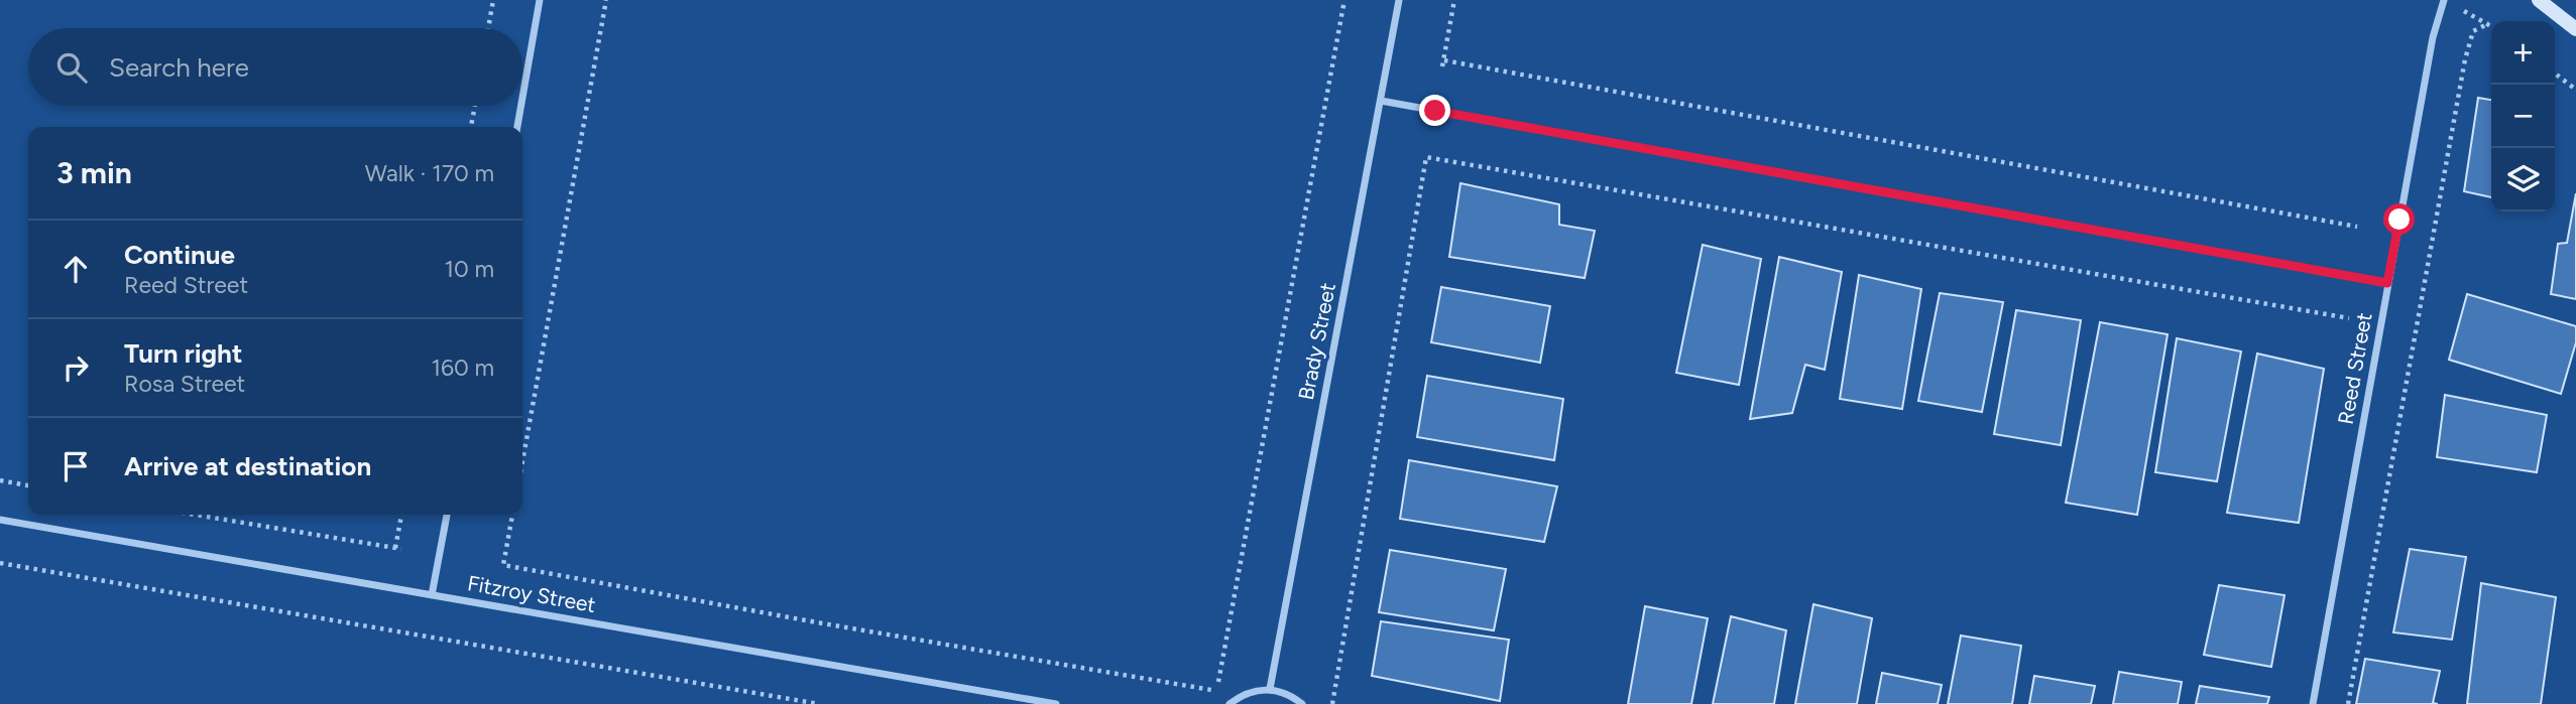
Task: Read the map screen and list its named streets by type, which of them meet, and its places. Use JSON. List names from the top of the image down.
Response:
{
  "streets": {
    "street": ["Brady Street", "Reed Street", "Fitzroy Street"]
  },
  "page": {
    "map_buttons": ["+", "−"],
    "search": "Search here",
    "heading": ["3 min", "Walk · 170 m"],
    "list": [
      ["Continue", "Reed Street", "10 m"],
      ["Turn right", "Rosa Street", "160 m"],
      "Arrive at destination"
    ]
  }
}
